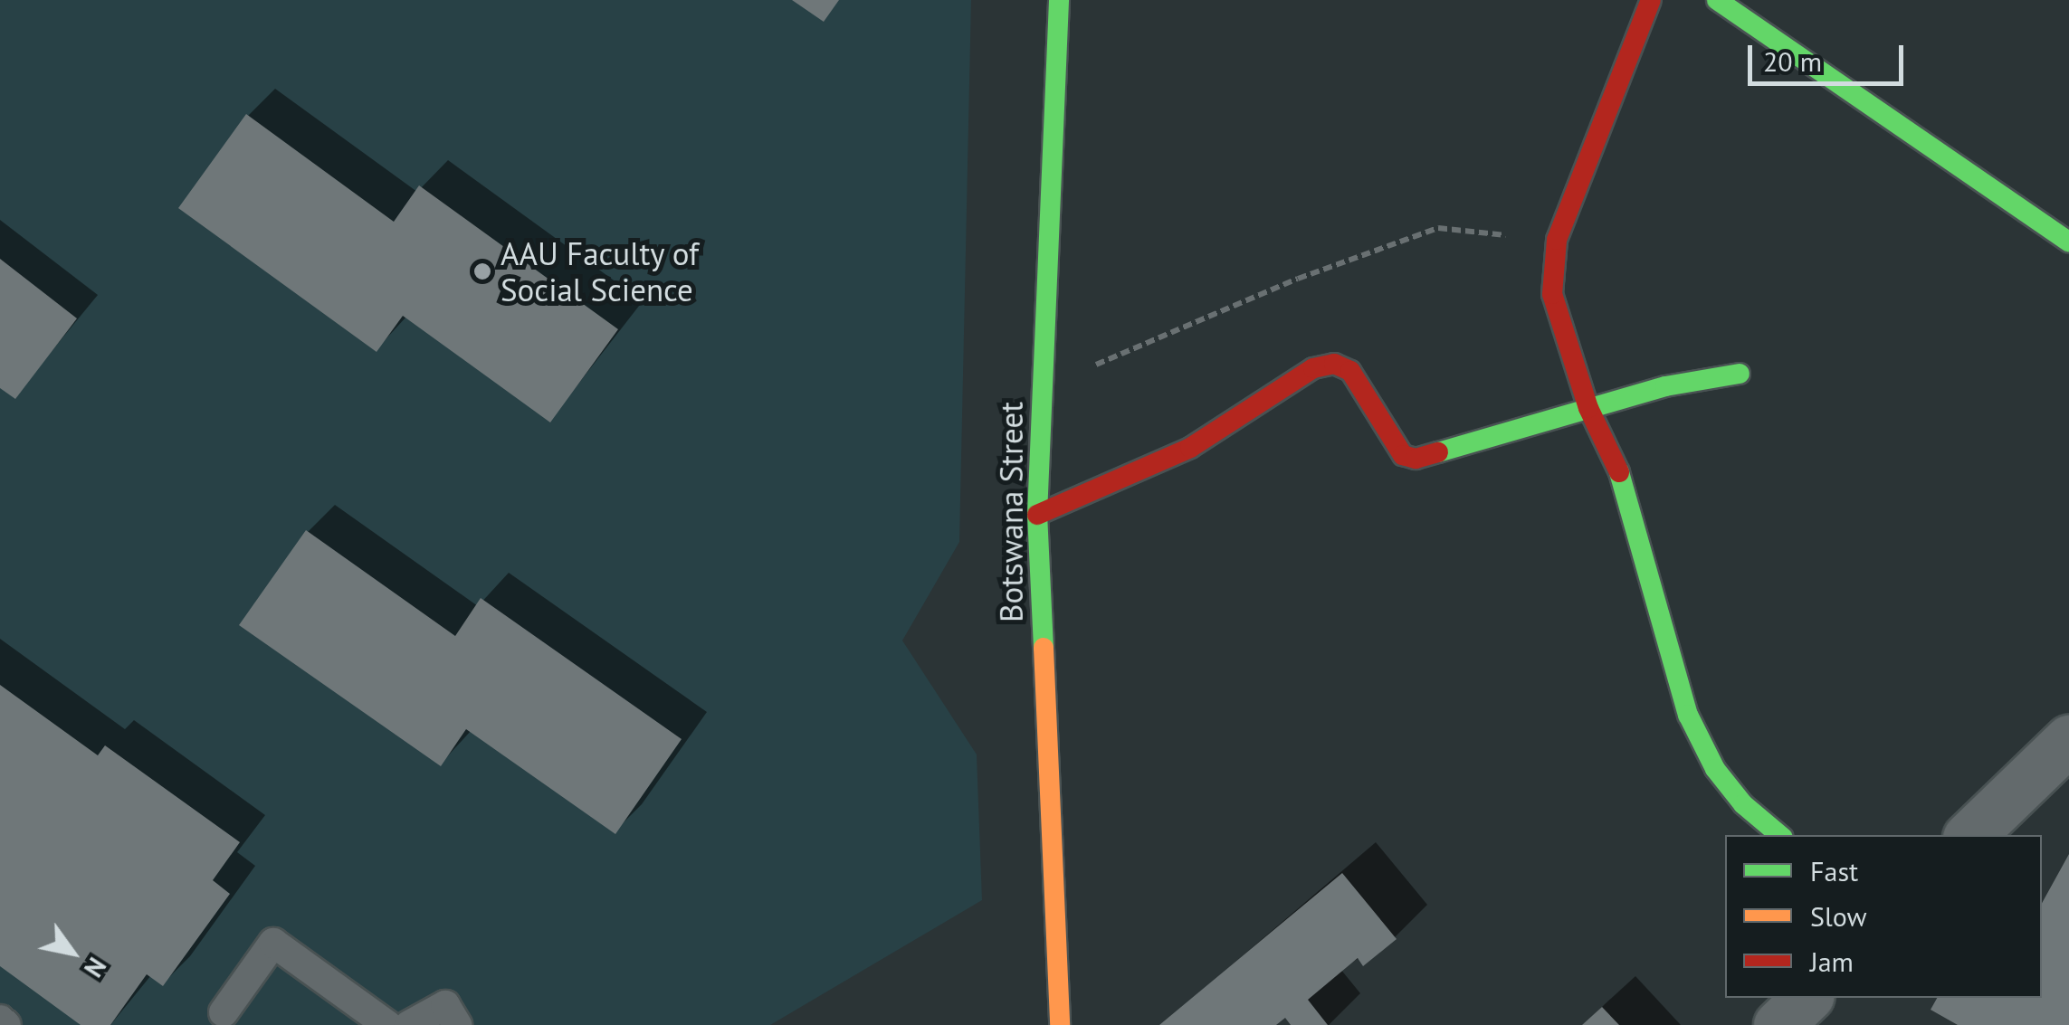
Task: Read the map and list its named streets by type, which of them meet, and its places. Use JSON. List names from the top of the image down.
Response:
{
  "streets": {
    "street": ["Botswana Street"]
  },
  "places": ["AAU Faculty of Social Science"],
  "legend": ["Fast", "Slow", "Jam"],
  "scale_bar": "20 m",
  "north": "bottom right"
}
